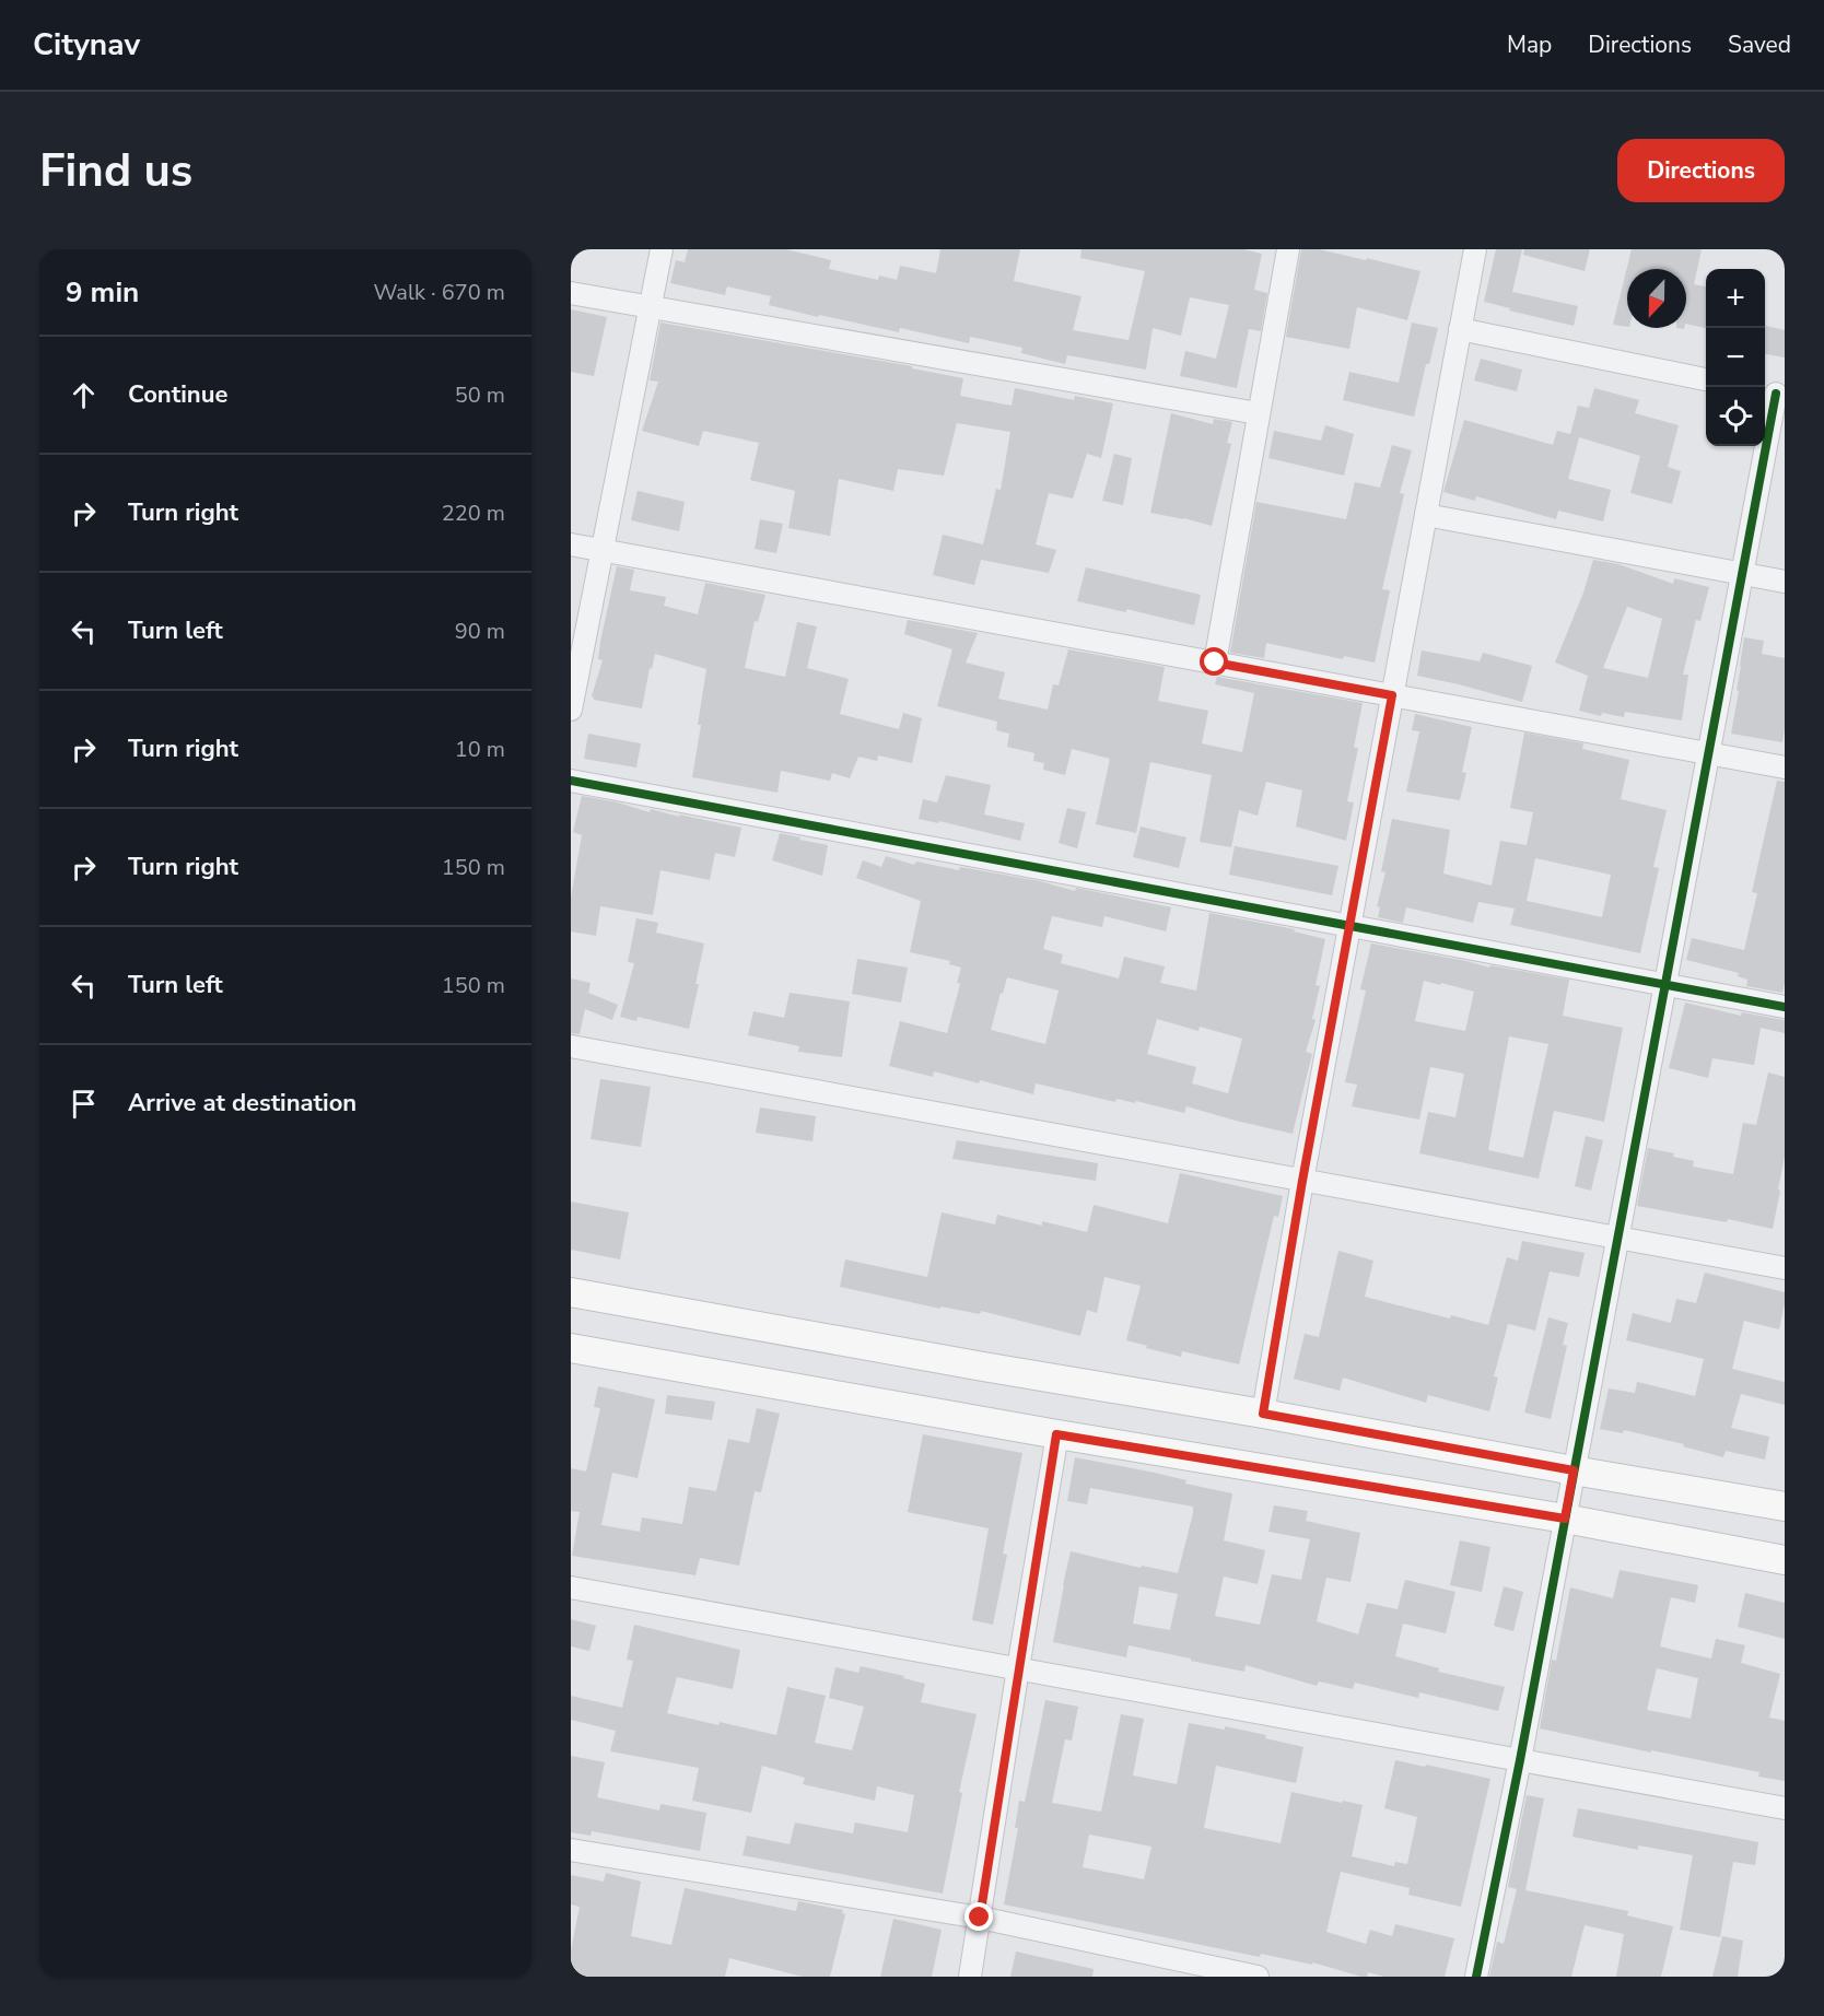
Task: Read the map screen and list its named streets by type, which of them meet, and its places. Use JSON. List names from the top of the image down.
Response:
{
  "north": "bottom",
  "page": {
    "header": "Citynav",
    "nav": ["Map", "Directions", "Saved"],
    "buttons": "Directions",
    "title": "Find us",
    "heading": ["9 min", "Walk · 670 m"],
    "map_buttons": ["+", "−"],
    "list": [
      ["Continue", "50 m"],
      ["Turn right", "220 m"],
      ["Turn left", "90 m"],
      ["Turn right", "10 m"],
      ["Turn right", "150 m"],
      ["Turn left", "150 m"],
      "Arrive at destination"
    ]
  }
}
